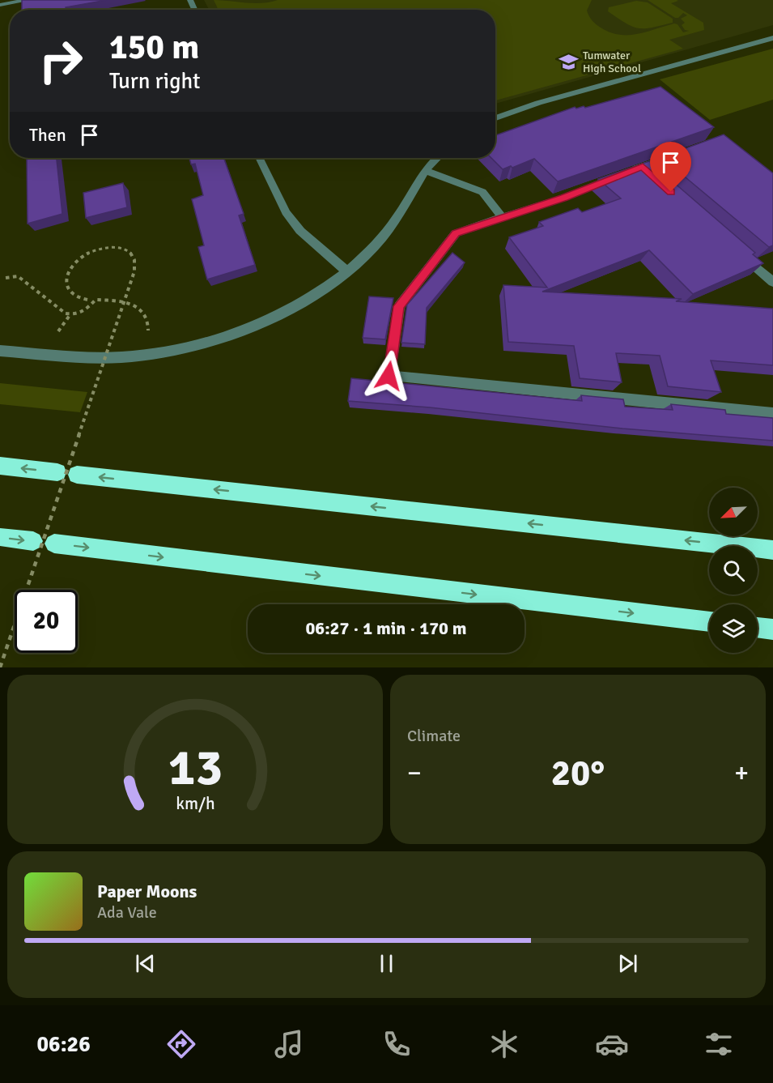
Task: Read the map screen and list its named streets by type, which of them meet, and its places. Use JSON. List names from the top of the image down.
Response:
{
  "places": {
    "school or university": ["Tumwater High School"]
  },
  "north": "bottom left",
  "page": {
    "turn": ["150 m", "Turn right"],
    "then": "Then",
    "limit": "20",
    "trip": "06:27 · 1 min · 170 m",
    "tile": "Climate",
    "heat": ["−", "20°", "+"],
    "song": ["Paper Moons", "Ada Vale"],
    "tabs": "06:26",
    "gauge": ["13", "km/h"]
  }
}
